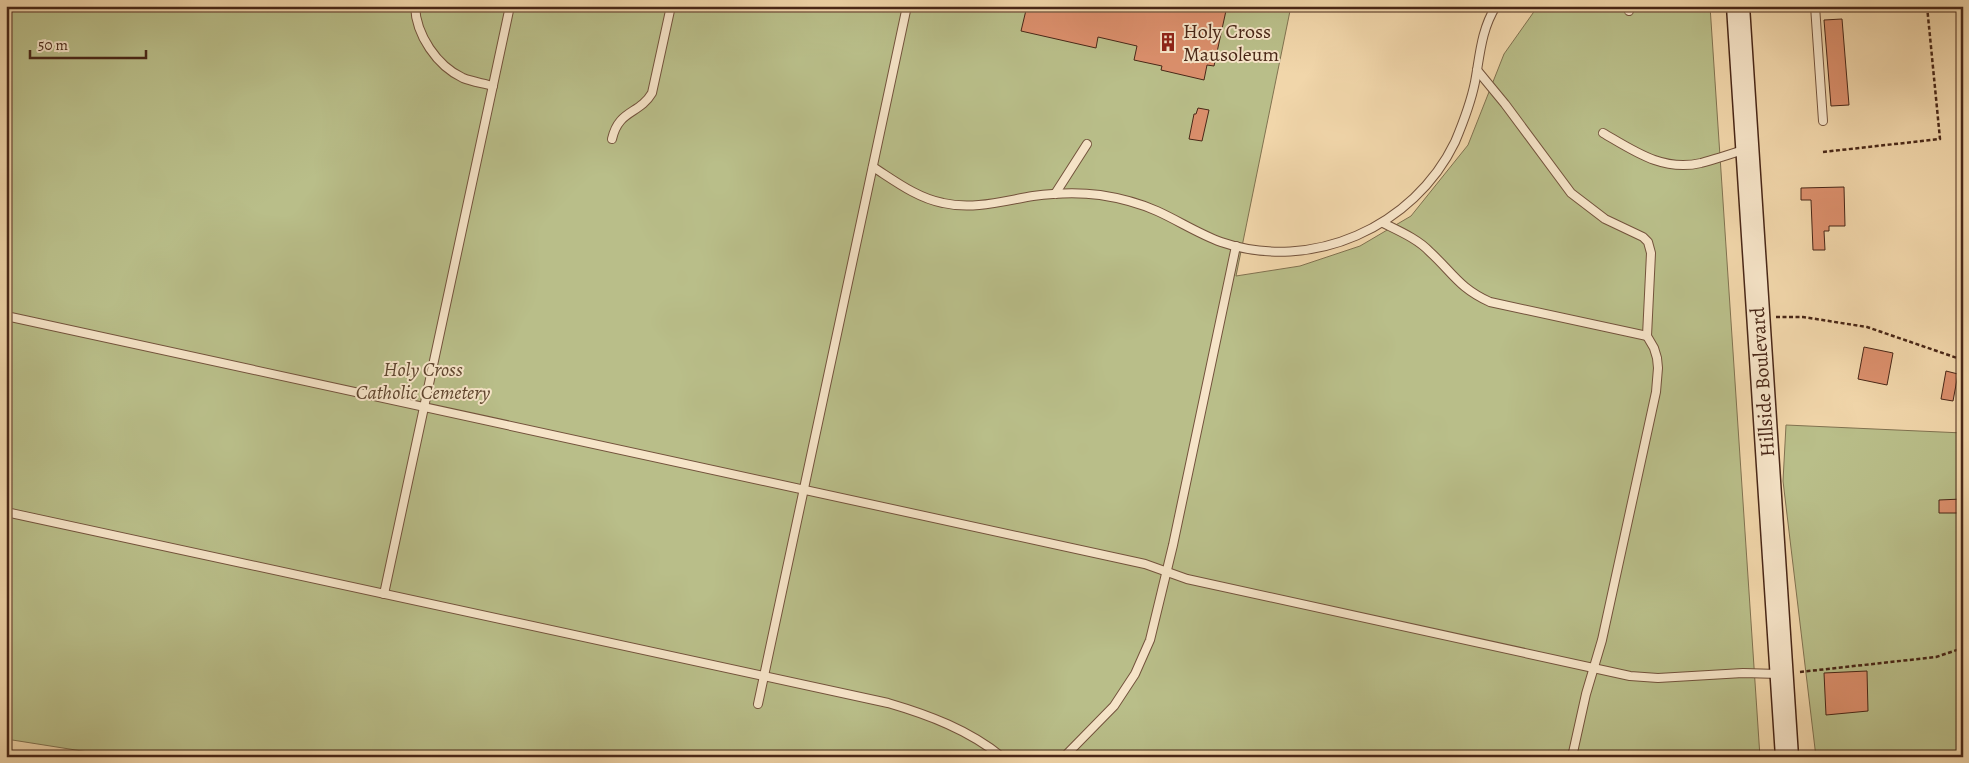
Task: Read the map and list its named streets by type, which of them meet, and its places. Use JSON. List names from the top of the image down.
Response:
{
  "streets": {
    "main road": ["Hillside Boulevard"]
  },
  "parks": ["Holy Cross Catholic Cemetery"],
  "places": {
    "building": ["Holy Cross Mausoleum"]
  },
  "scale_bar": "50 m"
}
